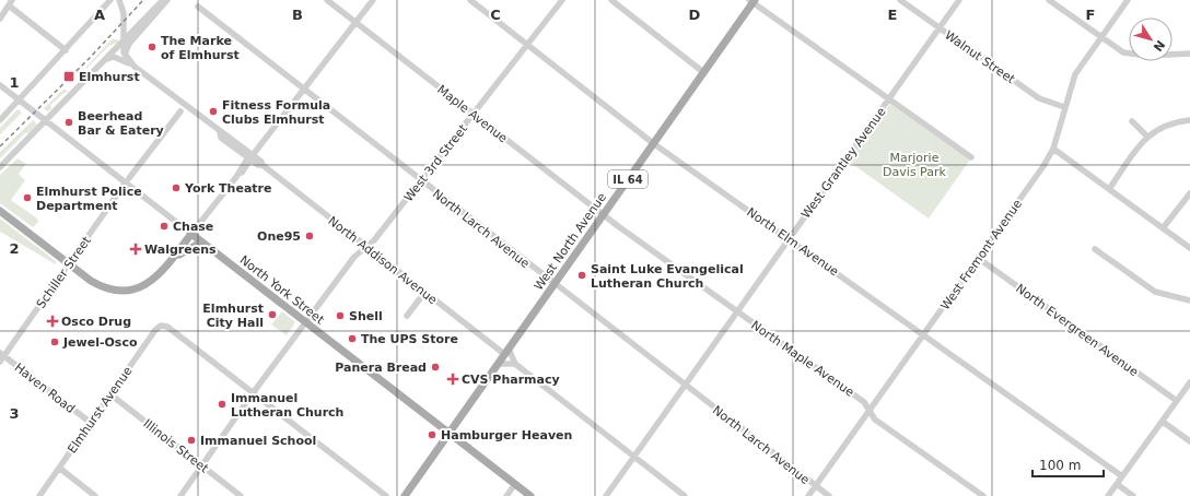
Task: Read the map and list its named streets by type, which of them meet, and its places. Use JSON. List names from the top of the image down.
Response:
{
  "streets": {
    "main road": ["IL 64", "West North Avenue", "North York Street"],
    "street": [
      "Walnut Street",
      "Maple Avenue",
      "West 3rd Street",
      "West Grantley Avenue",
      "North Larch Avenue",
      "North Elm Avenue",
      "West Fremont Avenue",
      "North Addison Avenue",
      "Schiller Street",
      "North Evergreen Avenue",
      "North Maple Avenue",
      "Haven Road",
      "Elmhurst Avenue",
      "Illinois Street"
    ]
  },
  "crossings": [
    ["Walnut Street", "West Grantley Avenue"],
    ["Walnut Street", "West Fremont Avenue"],
    ["Maple Avenue", "West 3rd Street"],
    ["Maple Avenue", "West North Avenue"],
    ["Maple Avenue", "North Maple Avenue"],
    ["West 3rd Street", "North Larch Avenue"],
    ["West 3rd Street", "North Elm Avenue"],
    ["West 3rd Street", "North Addison Avenue"],
    ["West 3rd Street", "North York Street"],
    ["West 3rd Street", "Elmhurst Avenue"],
    ["West 3rd Street", "Illinois Street"],
    ["West Grantley Avenue", "North Larch Avenue"],
    ["West Grantley Avenue", "North Elm Avenue"],
    ["West Grantley Avenue", "North Maple Avenue"],
    ["IL 64", "West North Avenue"],
    ["IL 64", "North York Street"],
    ["North Larch Avenue", "West North Avenue"],
    ["North Larch Avenue", "West Fremont Avenue"],
    ["West North Avenue", "North Elm Avenue"],
    ["West North Avenue", "North Addison Avenue"],
    ["West North Avenue", "North York Street"],
    ["North Elm Avenue", "West Fremont Avenue"],
    ["West Fremont Avenue", "North Evergreen Avenue"],
    ["West Fremont Avenue", "North Maple Avenue"],
    ["Schiller Street", "North York Street"],
    ["Schiller Street", "Haven Road"],
    ["Haven Road", "Elmhurst Avenue"],
    ["Elmhurst Avenue", "Illinois Street"]
  ],
  "parks": ["Marjorie Davis Park"],
  "places": {
    "other": [
      "The Marke of Elmhurst",
      "Fitness Formula Clubs Elmhurst",
      "Beerhead Bar & Eatery",
      "York Theatre",
      "Elmhurst Police Department",
      "Chase",
      "One95",
      "Saint Luke Evangelical Lutheran Church",
      "Elmhurst City Hall",
      "Shell",
      "The UPS Store",
      "Jewel-Osco",
      "Panera Bread",
      "Immanuel Lutheran Church",
      "Hamburger Heaven",
      "Immanuel School"
    ],
    "transit": ["Elmhurst"],
    "health": ["Walgreens", "Osco Drug", "CVS Pharmacy"]
  },
  "scale_bar": "100 m",
  "north": "bottom right",
  "grid": {
    "columns": [
      "A",
      "B",
      "C",
      "D",
      "E",
      "F"
    ],
    "rows": ["1", "2", "3"]
  }
}
